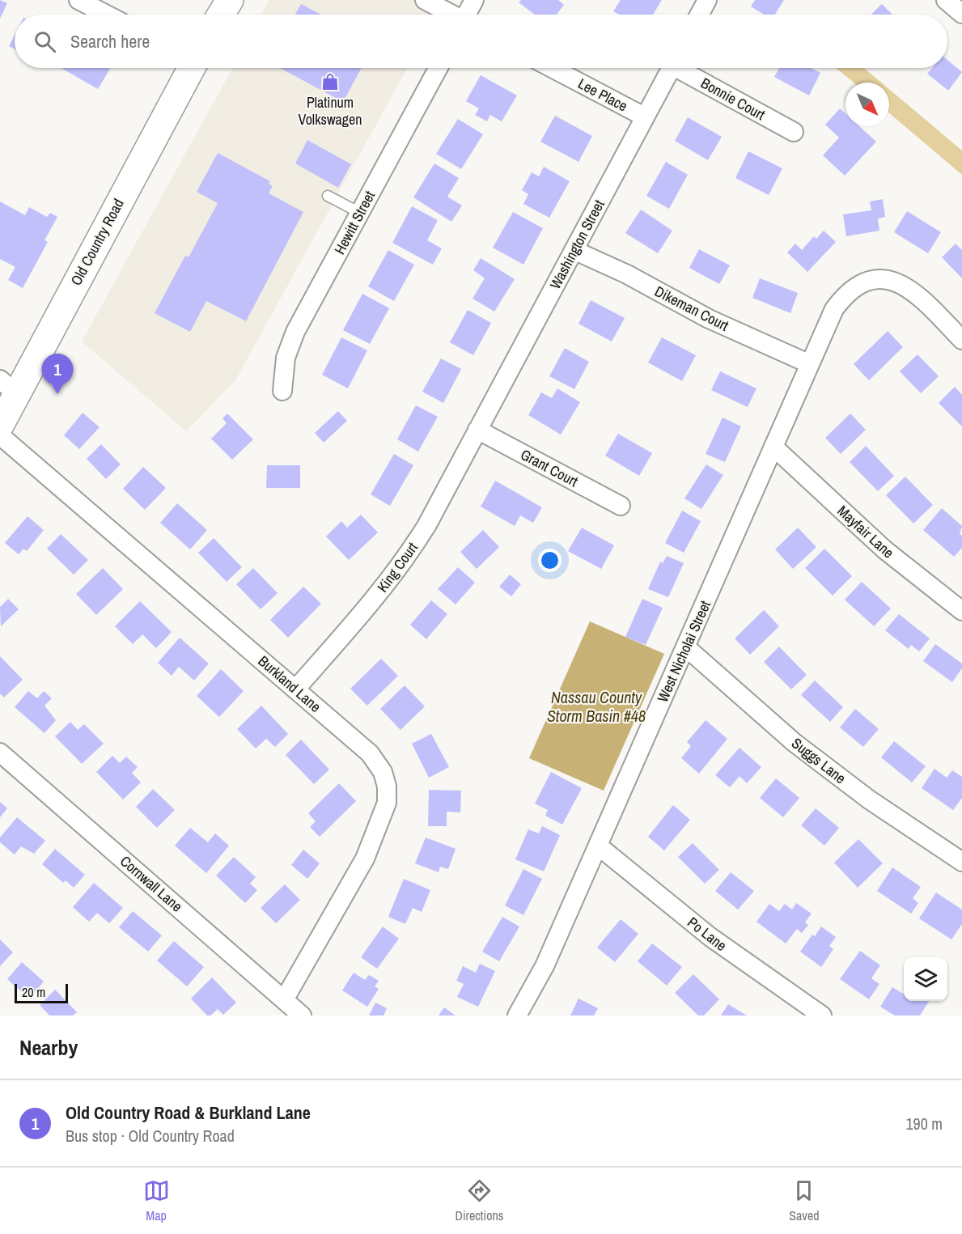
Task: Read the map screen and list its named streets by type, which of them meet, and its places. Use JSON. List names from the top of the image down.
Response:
{
  "streets": {
    "main road": ["Old Country Road"],
    "street": [
      "Lee Place",
      "Bonnie Court",
      "Hewitt Street",
      "Washington Street",
      "Dikeman Court",
      "Grant Court",
      "Mayfair Lane",
      "King Court",
      "West Nicholai Street",
      "Burkland Lane",
      "Suggs Lane",
      "Cornwall Lane",
      "Po Lane"
    ]
  },
  "crossings": [
    ["Lee Place", "Washington Street"],
    ["Washington Street", "Dikeman Court"],
    ["Washington Street", "Grant Court"],
    ["Washington Street", "King Court"],
    ["Dikeman Court", "West Nicholai Street"],
    ["Grant Court", "King Court"],
    ["Mayfair Lane", "West Nicholai Street"],
    ["King Court", "Burkland Lane"],
    ["West Nicholai Street", "Suggs Lane"],
    ["West Nicholai Street", "Po Lane"],
    ["Burkland Lane", "Cornwall Lane"]
  ],
  "water": ["Nassau County Storm Basin #48"],
  "places": {
    "shop": ["Platinum Volkswagen"]
  },
  "scale_bar": "20 m",
  "north": "bottom right",
  "page": {
    "search": "Search here",
    "pins": "1",
    "scale": "20 m",
    "heading": "Nearby",
    "list": [
      {
        "mark": "1",
        "name": "Old Country Road & Burkland Lane",
        "note": "Bus stop · Old Country Road",
        "value": "190 m"
      }
    ],
    "nav": ["Map", "Directions", "Saved"]
  }
}
